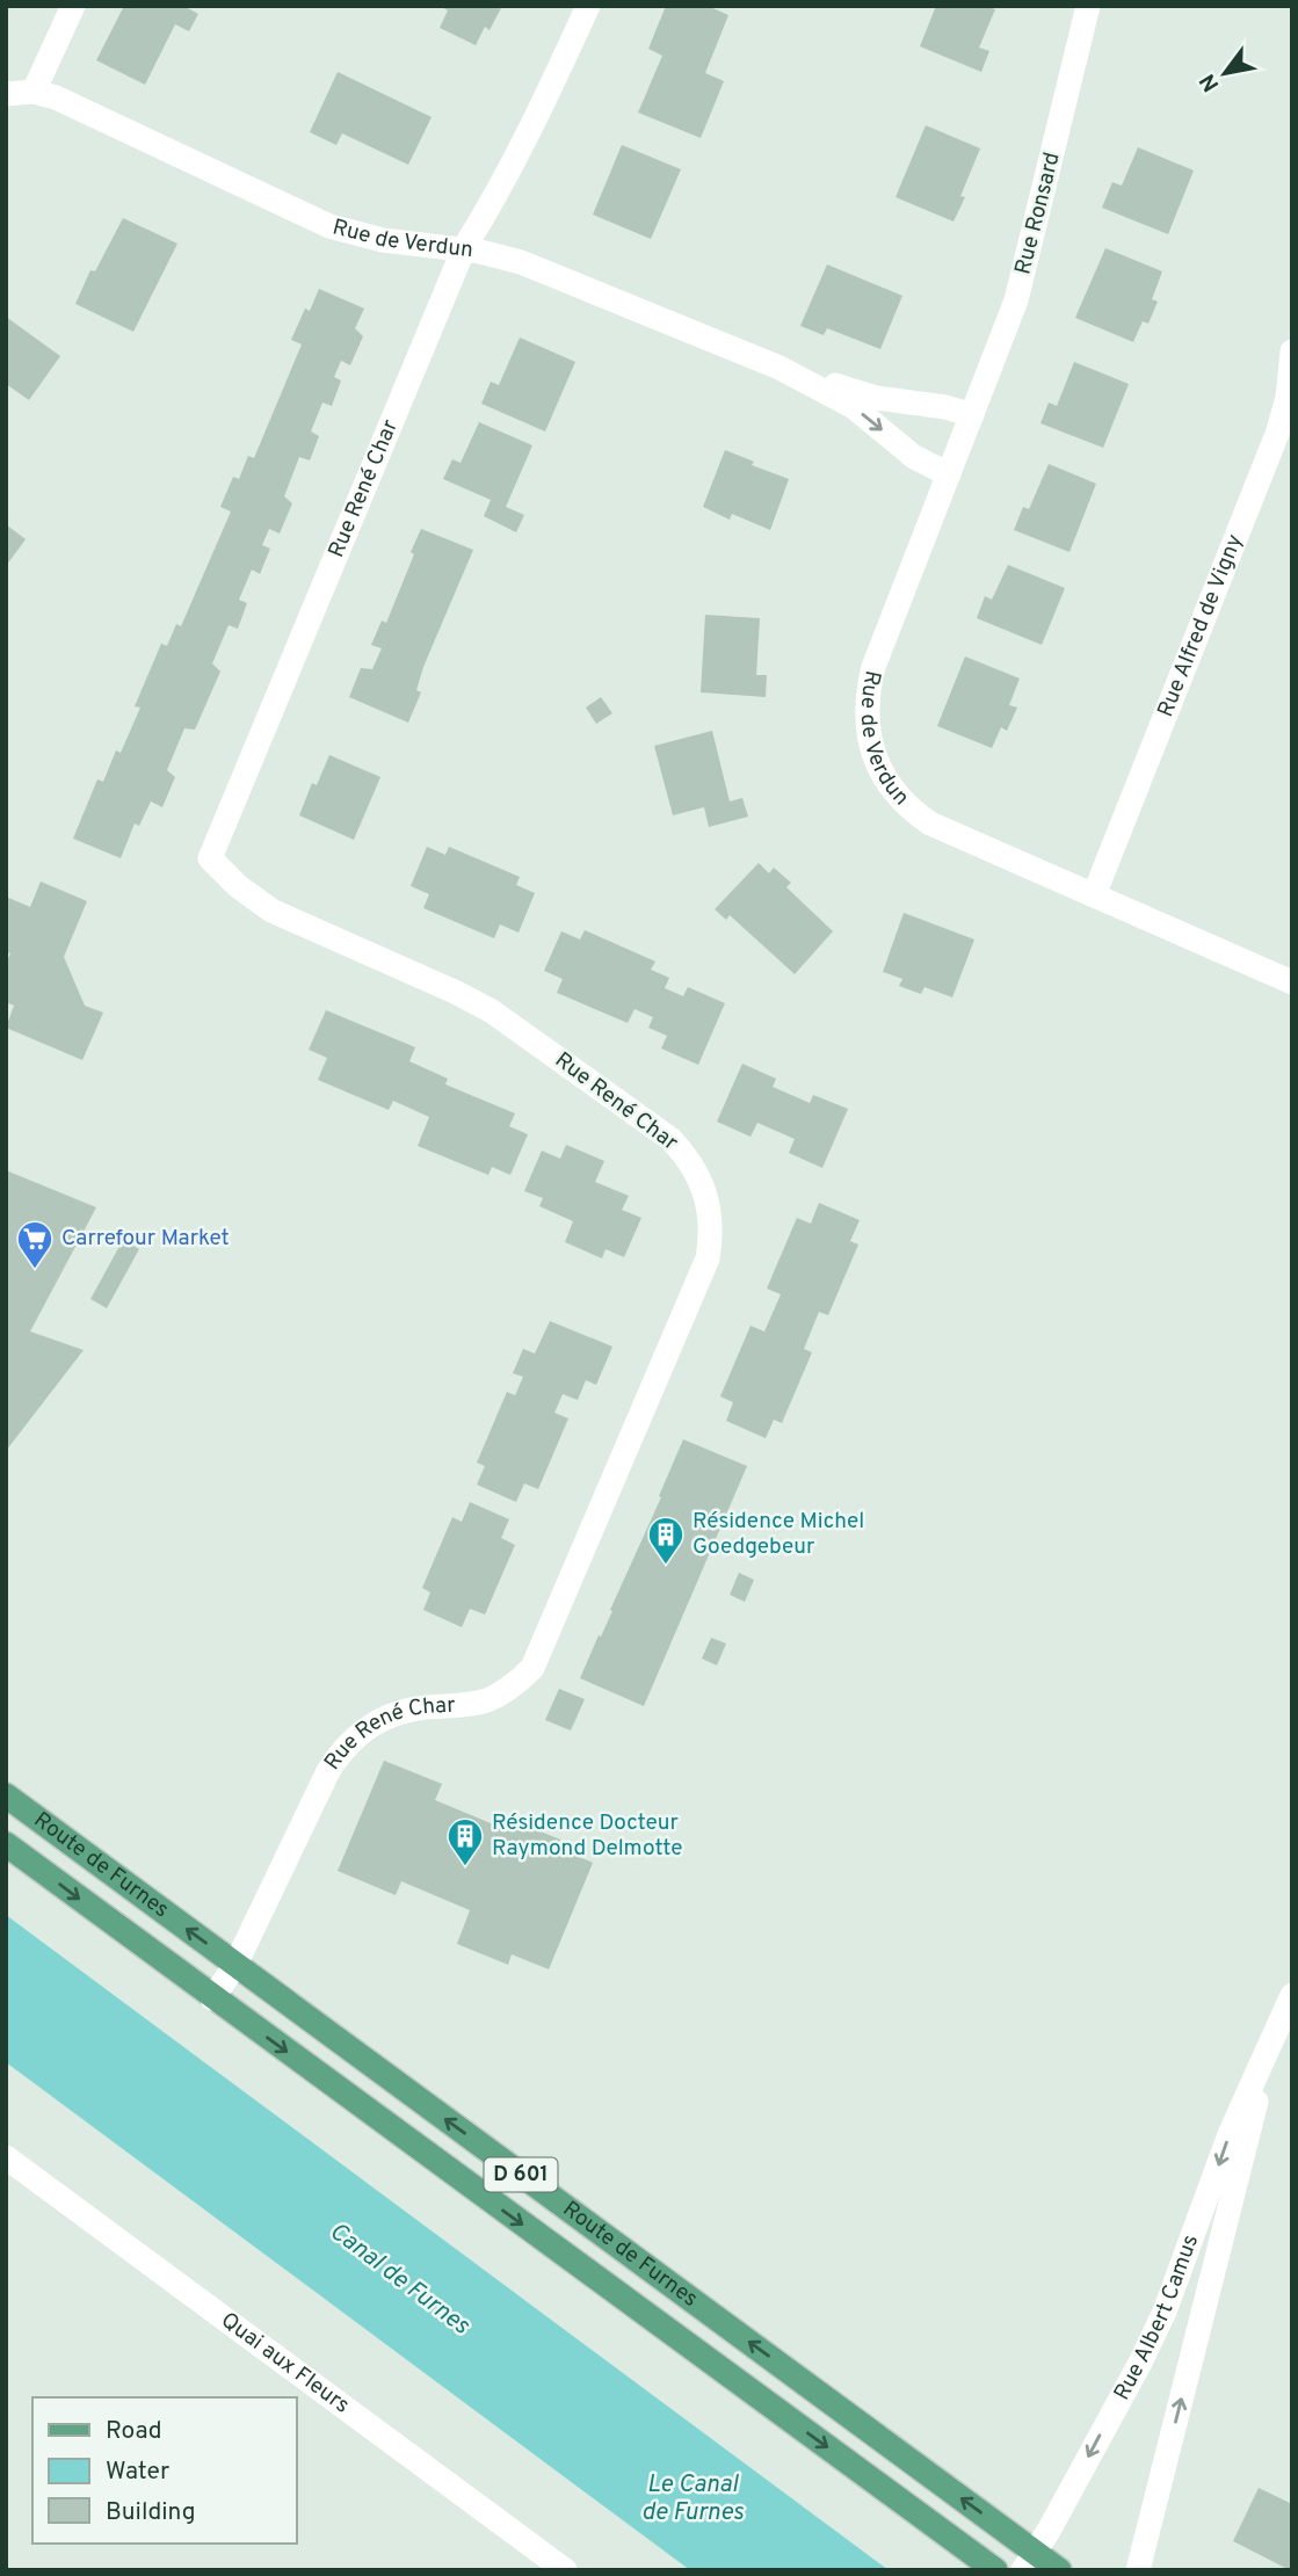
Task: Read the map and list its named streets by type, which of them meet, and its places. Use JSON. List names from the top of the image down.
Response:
{
  "streets": {
    "main road": ["Route de Furnes", "D 601"],
    "street": [
      "Rue Ronsard",
      "Rue de Verdun",
      "Rue René Char",
      "Rue Alfred de Vigny",
      "Rue Albert Camus",
      "Quai aux Fleurs"
    ]
  },
  "crossings": [
    ["Rue Ronsard", "Rue de Verdun"],
    ["Rue de Verdun", "Rue René Char"],
    ["Rue de Verdun", "Rue Alfred de Vigny"],
    ["Rue René Char", "Route de Furnes"],
    ["Route de Furnes", "Rue Albert Camus"]
  ],
  "water": ["Canal de Furnes", "Le Canal de Furnes"],
  "places": {
    "supermarket": ["Carrefour Market"],
    "building": ["Résidence Michel Goedgebeur", "Résidence Docteur Raymond Delmotte"]
  },
  "legend": ["Road", "Water", "Building"],
  "north": "bottom left"
}
